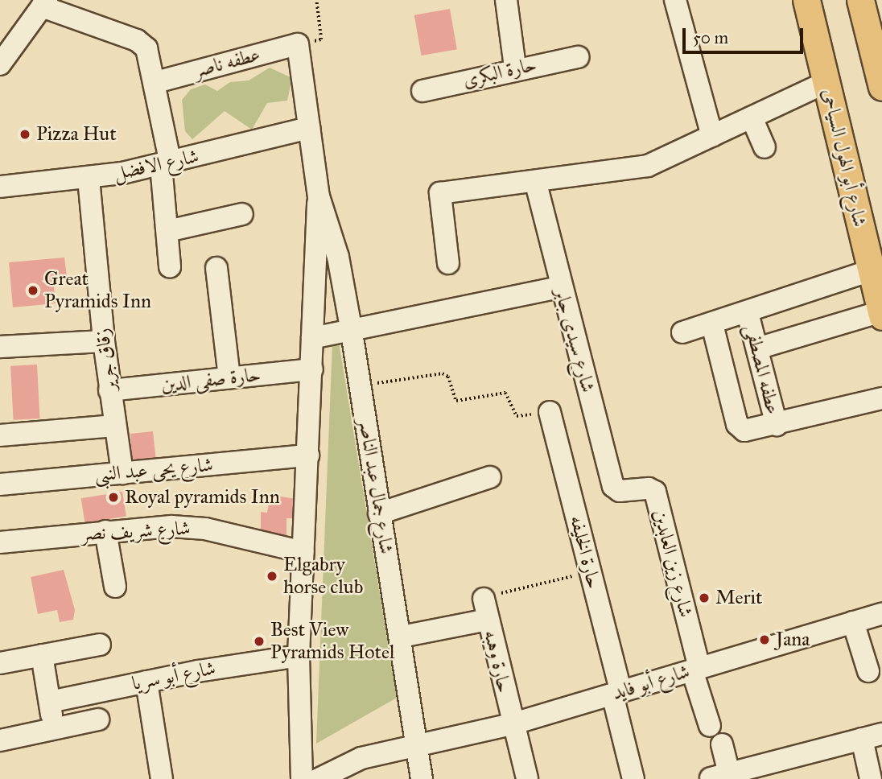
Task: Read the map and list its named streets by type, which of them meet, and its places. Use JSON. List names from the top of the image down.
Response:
{
  "streets": {
    "main road": ["شارع أبو الهول السياحى"],
    "street": [
      "عطفه ناصر",
      "حارة البكرى",
      "شارع الافضل",
      "شارع سيدى جابر",
      "زقاق جرير",
      "عطفه المصطفى",
      "حارة صفى الدين",
      "شارع يحى عبد النبى",
      "شارع جمال عبد الناصر",
      "شارع شريف نصر",
      "حارة الخليفه",
      "شارع زين العابدين",
      "حارة وهبه",
      "شارع أبو سريا",
      "شارع أبو فايد"
    ]
  },
  "crossings": [
    ["عطفه ناصر", "شارع جمال عبد الناصر"],
    ["شارع الافضل", "زقاق جرير"],
    ["شارع الافضل", "شارع جمال عبد الناصر"],
    ["شارع سيدى جابر", "شارع زين العابدين"],
    ["زقاق جرير", "حارة صفى الدين"],
    ["زقاق جرير", "شارع يحى عبد النبى"],
    ["حارة صفى الدين", "شارع جمال عبد الناصر"],
    ["شارع يحى عبد النبى", "شارع جمال عبد الناصر"],
    ["شارع جمال عبد الناصر", "شارع شريف نصر"],
    ["شارع جمال عبد الناصر", "شارع أبو سريا"],
    ["شارع جمال عبد الناصر", "شارع أبو فايد"],
    ["حارة الخليفه", "شارع أبو فايد"],
    ["شارع زين العابدين", "شارع أبو فايد"],
    ["حارة وهبه", "شارع أبو فايد"]
  ],
  "places": [
    "Pizza Hut",
    "Great Pyramids Inn",
    "Royal pyramids Inn",
    "Elgabry horse club",
    "Merit",
    "Jana",
    "Best View Pyramids Hotel"
  ],
  "scale_bar": "50 m"
}
